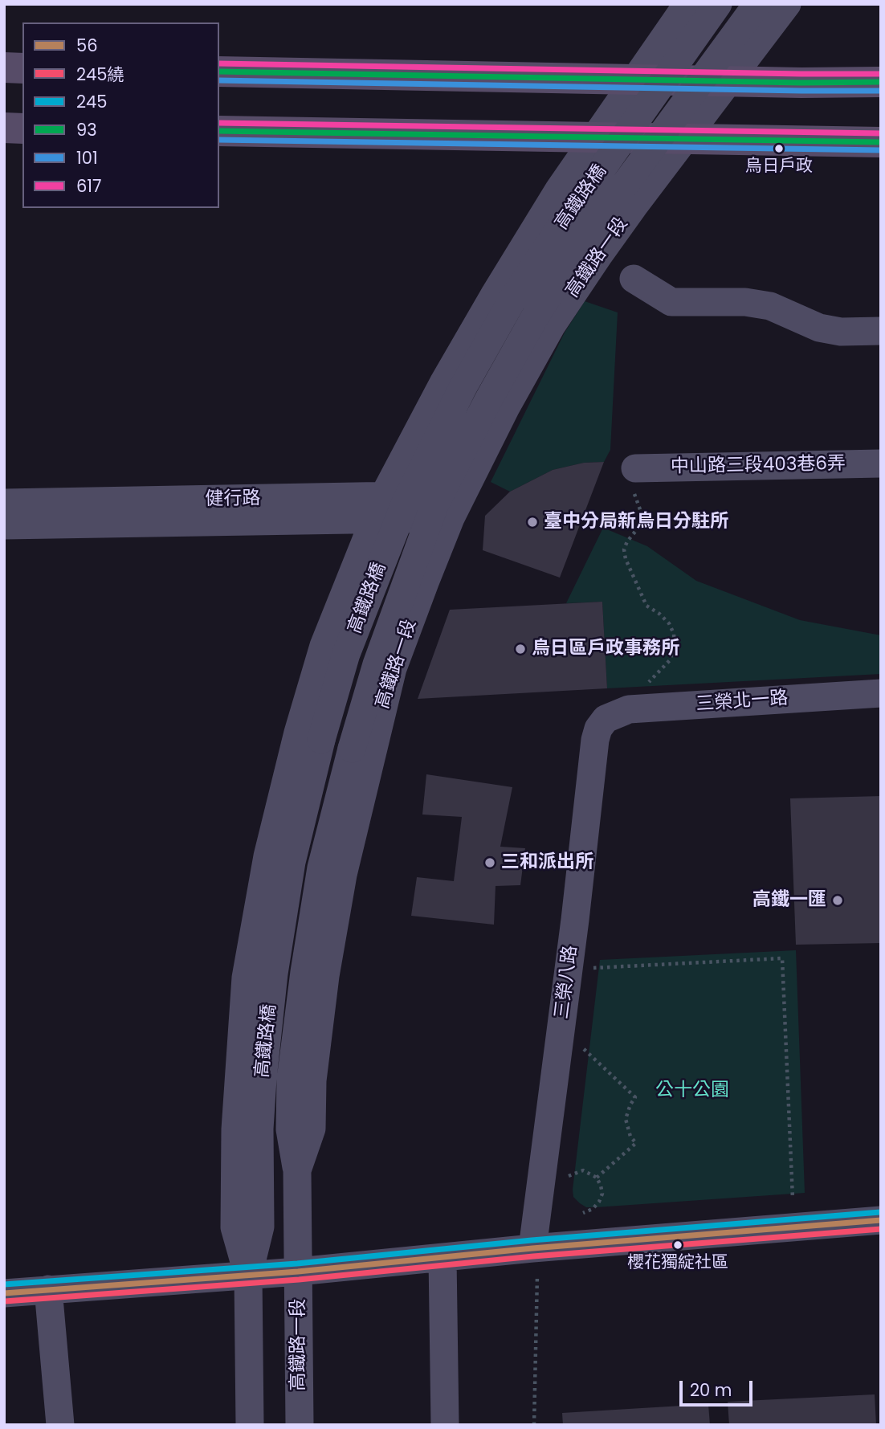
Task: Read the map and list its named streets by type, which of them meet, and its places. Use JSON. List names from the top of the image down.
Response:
{
  "streets": {
    "street": [
      "高鐵路橋",
      "高鐵路一段",
      "中山路三段403巷6弄",
      "健行路",
      "三榮北一路",
      "三榮八路"
    ]
  },
  "crossings": [
    ["高鐵路橋", "高鐵路一段"],
    ["高鐵路一段", "健行路"],
    ["三榮北一路", "三榮八路"]
  ],
  "parks": ["公十公園"],
  "places": [
    "烏日戶政",
    "臺中分局新烏日分駐所",
    "烏日區戶政事務所",
    "三和派出所",
    "高鐵一匯",
    "櫻花獨綻社區"
  ],
  "lines": [
    "transit line 617",
    "transit line 93",
    "transit line 101",
    "transit line 245",
    "transit line 56",
    "transit line 245繞"
  ],
  "legend": [
    "56",
    "245繞",
    "245",
    "93",
    "101",
    "617"
  ],
  "scale_bar": "20 m"
}
